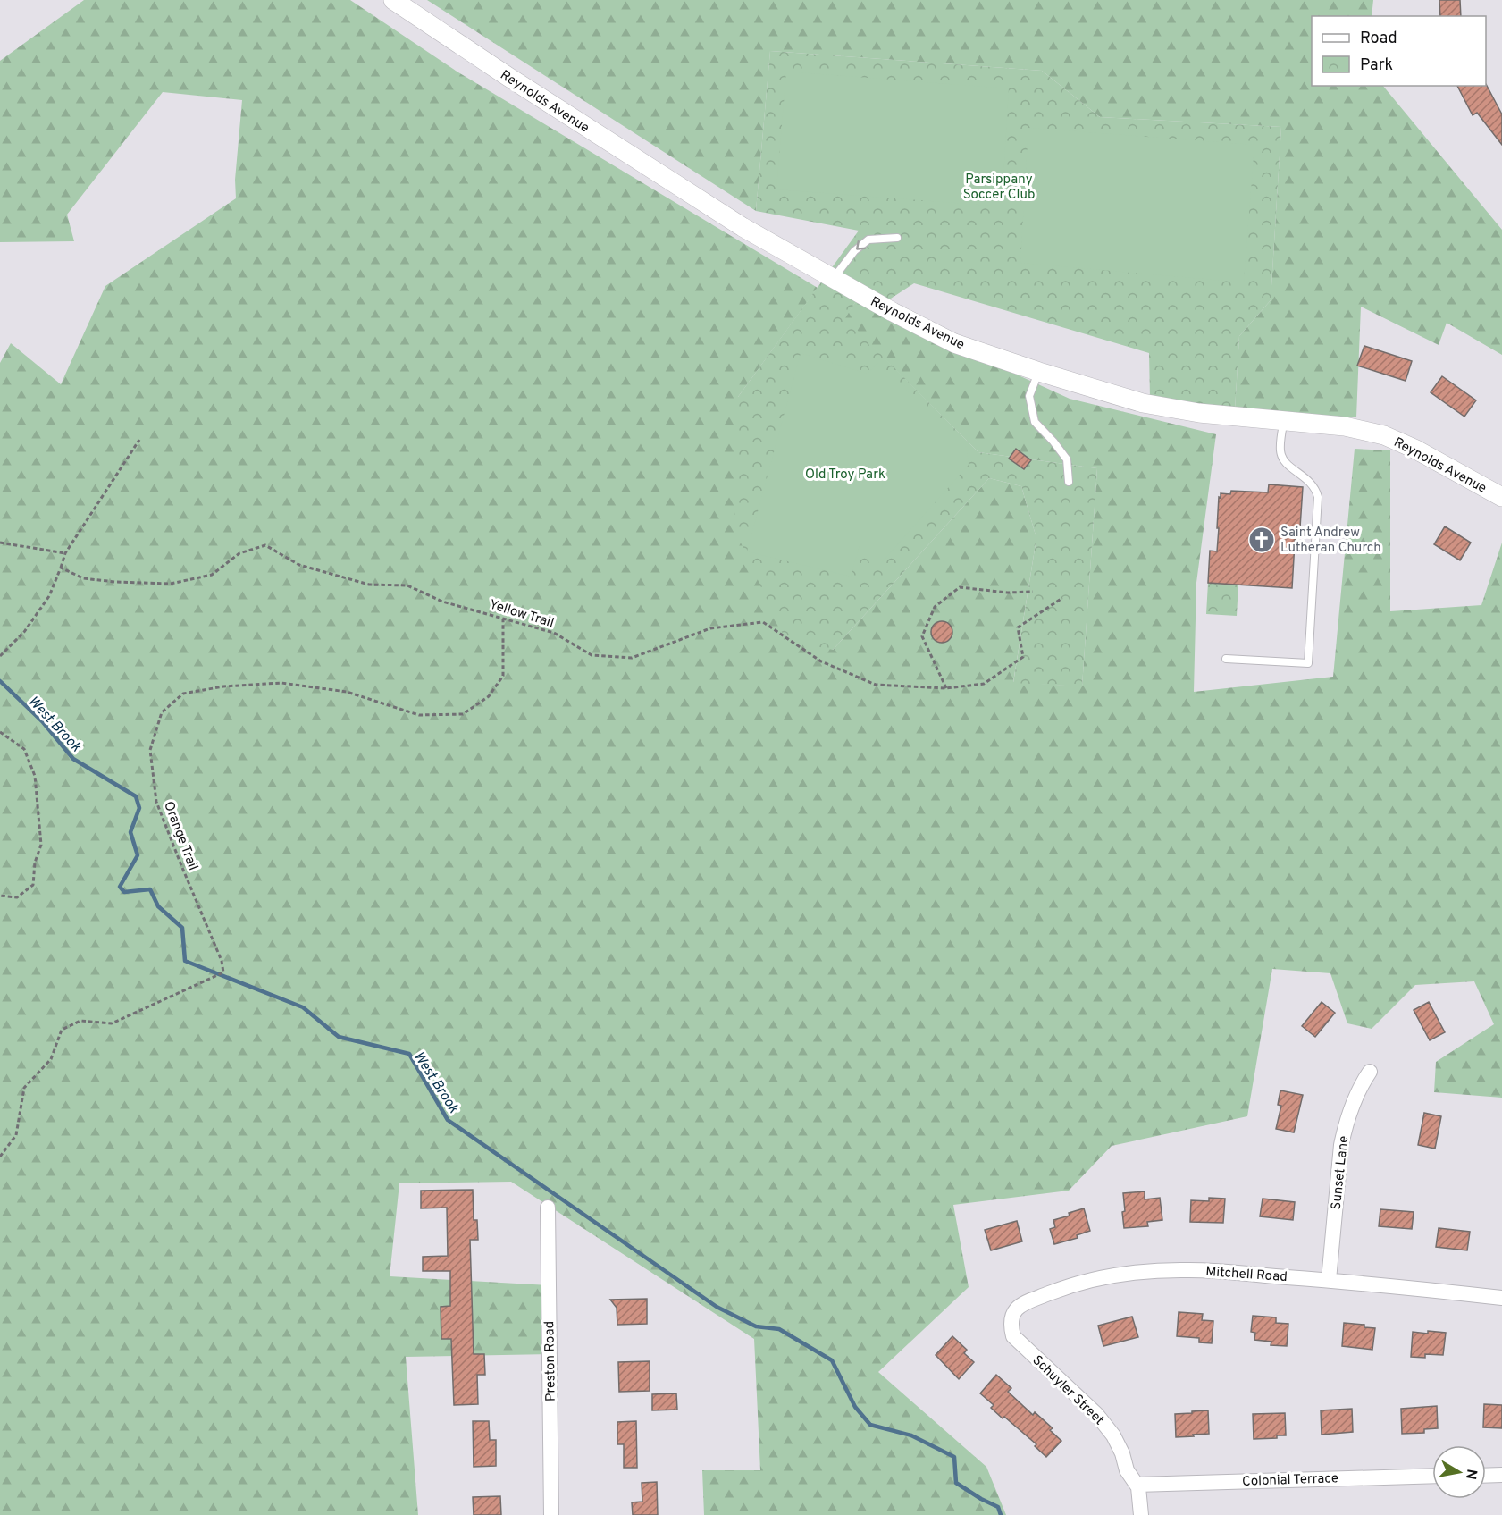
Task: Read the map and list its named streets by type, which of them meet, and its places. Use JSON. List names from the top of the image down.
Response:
{
  "streets": {
    "street": [
      "Reynolds Avenue",
      "Sunset Lane",
      "Mitchell Road",
      "Preston Road",
      "Schuyler Street",
      "Colonial Terrace"
    ],
    "path": ["Yellow Trail", "Orange Trail"]
  },
  "crossings": [
    ["Yellow Trail", "Orange Trail"],
    ["Sunset Lane", "Mitchell Road"],
    ["Mitchell Road", "Schuyler Street"],
    ["Schuyler Street", "Colonial Terrace"]
  ],
  "water": ["West Brook"],
  "parks": ["Parsippany Soccer Club", "Old Troy Park"],
  "places": {
    "church": ["Saint Andrew Lutheran Church"]
  },
  "legend": ["Road", "Park"],
  "north": "right"
}
